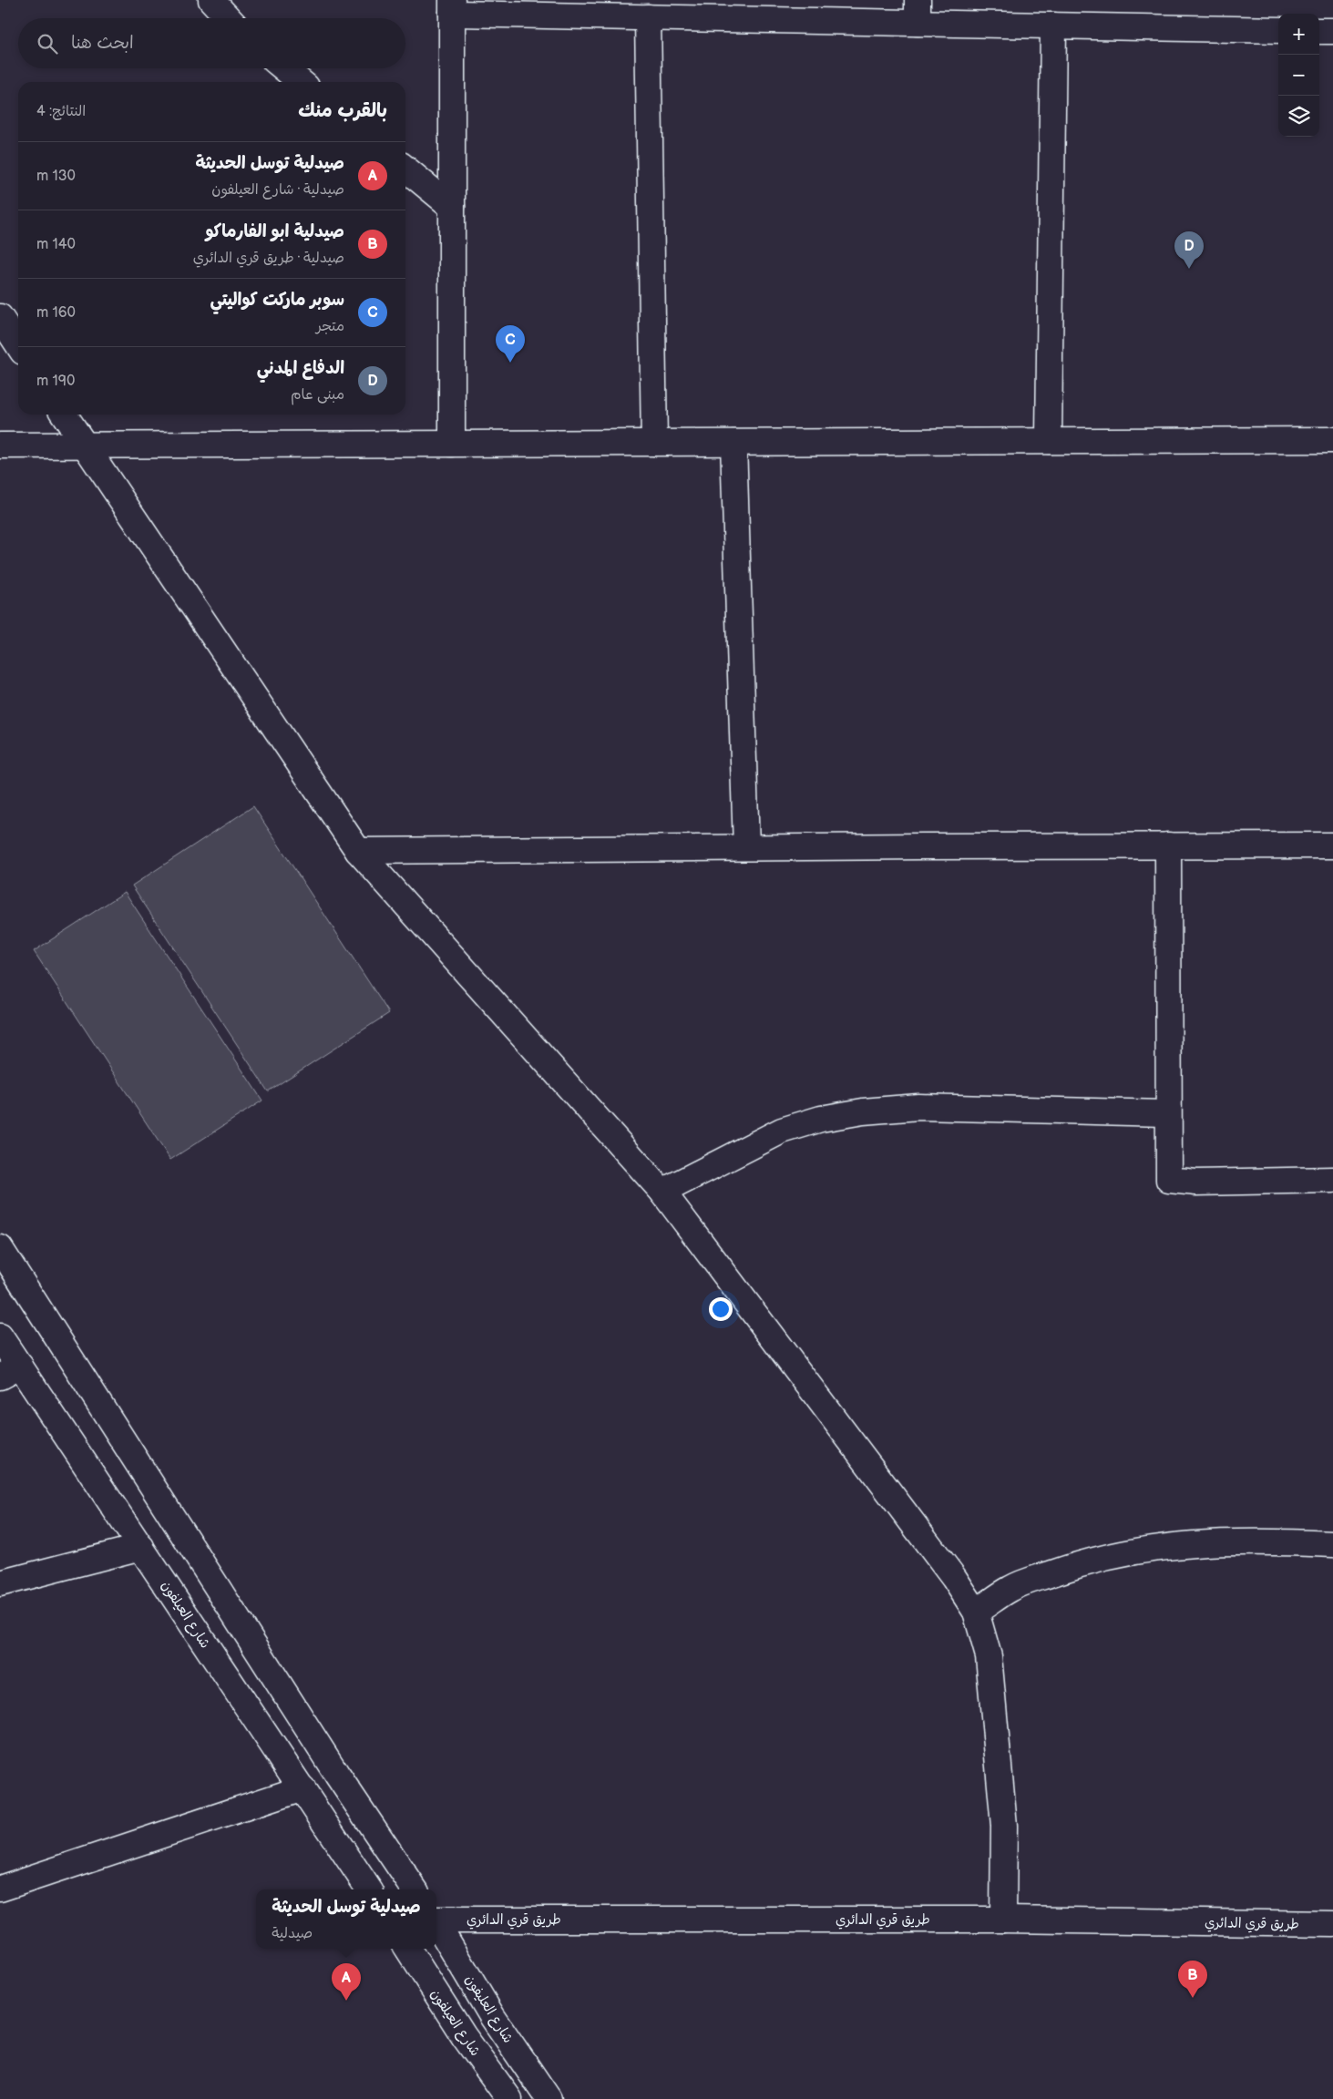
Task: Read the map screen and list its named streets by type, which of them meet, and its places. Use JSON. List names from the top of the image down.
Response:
{
  "streets": {
    "main road": ["شارع العيلفون", "طريق قري الدائري", "شارع العليفون"]
  },
  "page": {
    "map_buttons": ["+", "−"],
    "search": "ابحث هنا",
    "heading": ["بالقرب منك", "النتائج: 4"],
    "list": [
      {
        "mark": "A",
        "name": "صيدلية توسل الحديثة",
        "note": "صيدلية · شارع العيلفون",
        "value": "130 m"
      },
      {
        "mark": "B",
        "name": "صيدلية ابو الفارماكو",
        "note": "صيدلية · طريق قري الدائري",
        "value": "140 m"
      },
      {
        "mark": "C",
        "name": "سوبر ماركت كواليتي",
        "note": "متجر",
        "value": "160 m"
      },
      {
        "mark": "D",
        "name": "الدفاع المدني",
        "note": "مبنى عام",
        "value": "190 m"
      }
    ],
    "pins": [
      "D",
      "C",
      "B",
      "A"
    ],
    "popup": ["صيدلية توسل الحديثة", "صيدلية"]
  }
}
